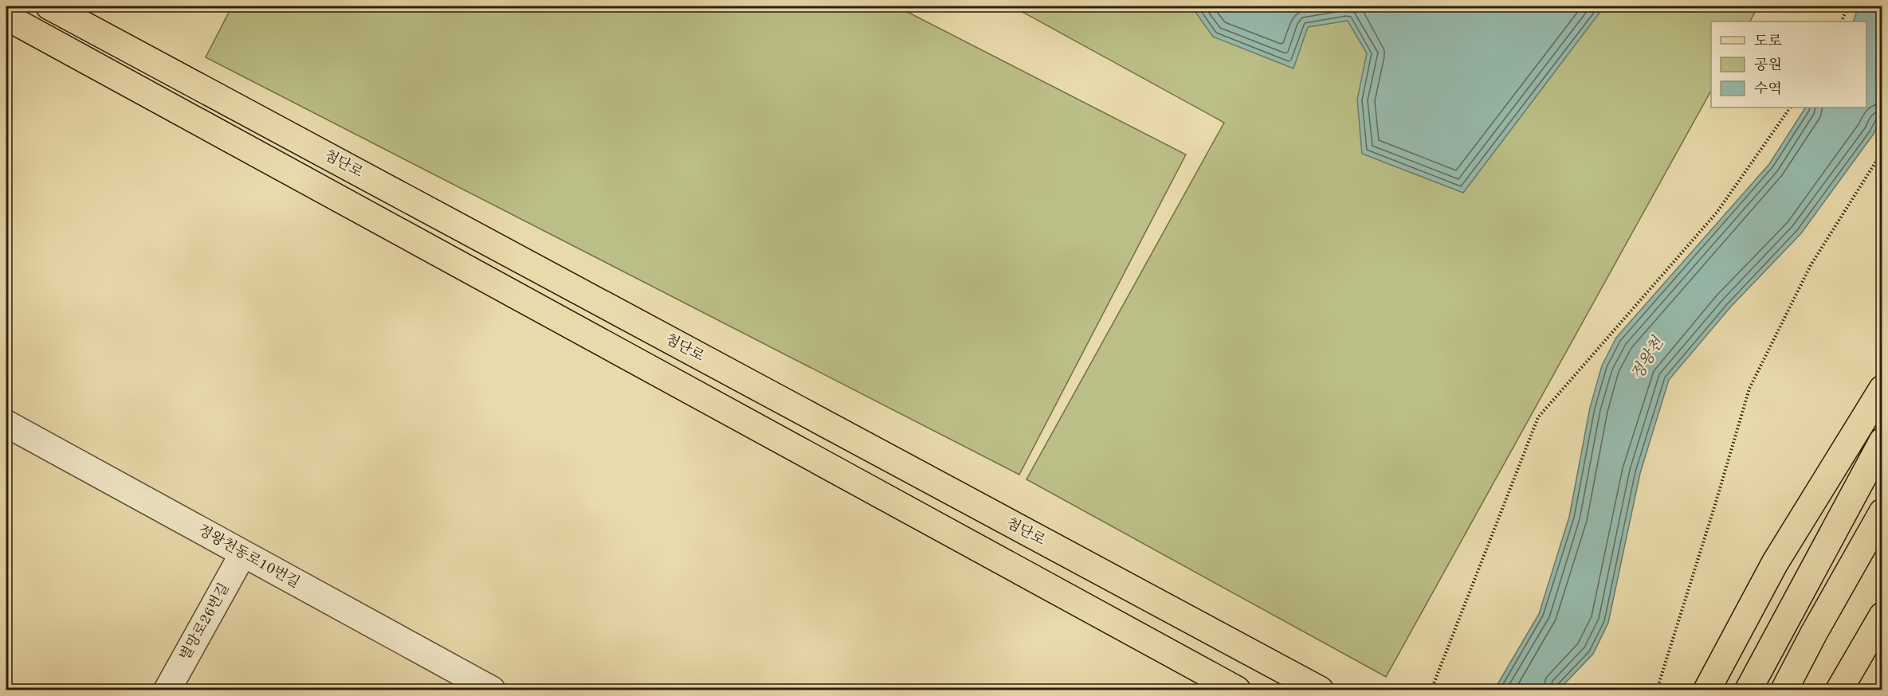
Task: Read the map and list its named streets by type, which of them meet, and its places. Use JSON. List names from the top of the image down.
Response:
{
  "streets": {
    "main road": ["첨단로"],
    "street": ["정왕천동로10번길", "별망로26번길"]
  },
  "crossings": [
    ["정왕천동로10번길", "별망로26번길"]
  ],
  "water": ["정왕천"],
  "legend": ["도로", "공원", "수역"]
}
